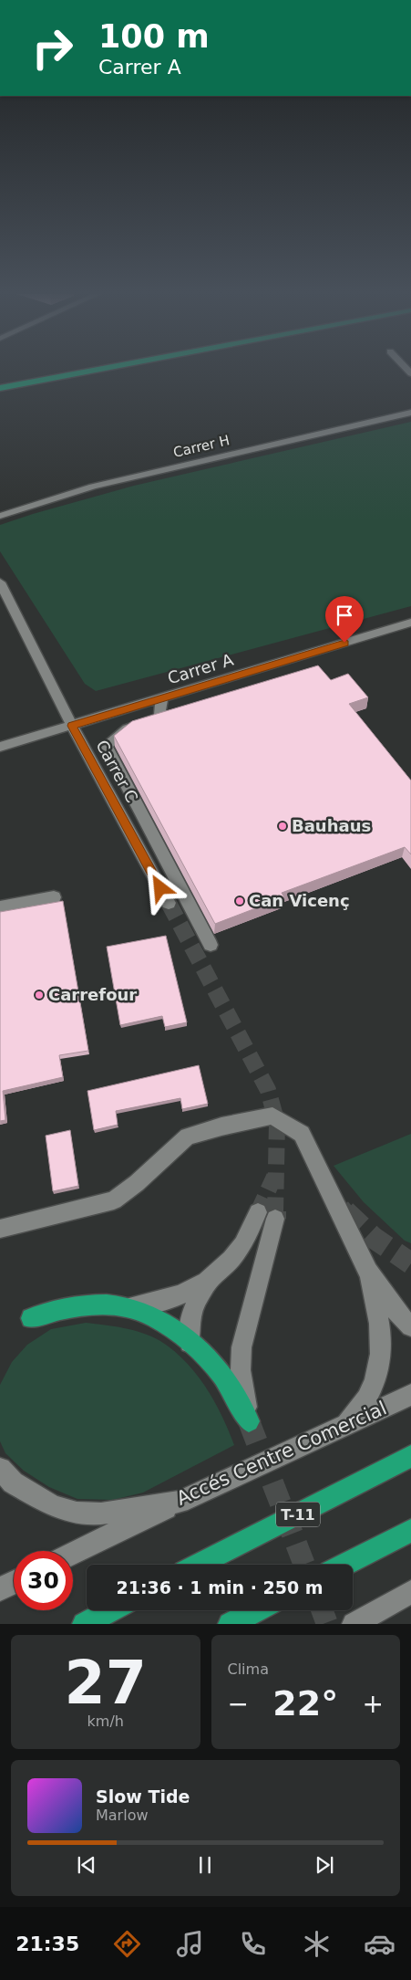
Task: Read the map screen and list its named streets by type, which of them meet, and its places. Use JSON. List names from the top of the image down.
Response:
{
  "streets": {
    "highway": ["T-11"],
    "street": [
      "Carrer H",
      "Carrer A",
      "Carrer C",
      "Accés Centre Comercial"
    ]
  },
  "crossings": [
    ["Carrer A", "Carrer C"]
  ],
  "places": ["Bauhaus", "Can Vicenç", "Carrefour"],
  "page": {
    "turn": ["100 m", "Carrer A"],
    "limit": "30",
    "trip": "21:36 · 1 min · 250 m",
    "tile": [
      ["27", "km/h"],
      "Clima"
    ],
    "heat": ["−", "22°", "+"],
    "song": ["Slow Tide", "Marlow"],
    "tabs": "21:35"
  }
}
